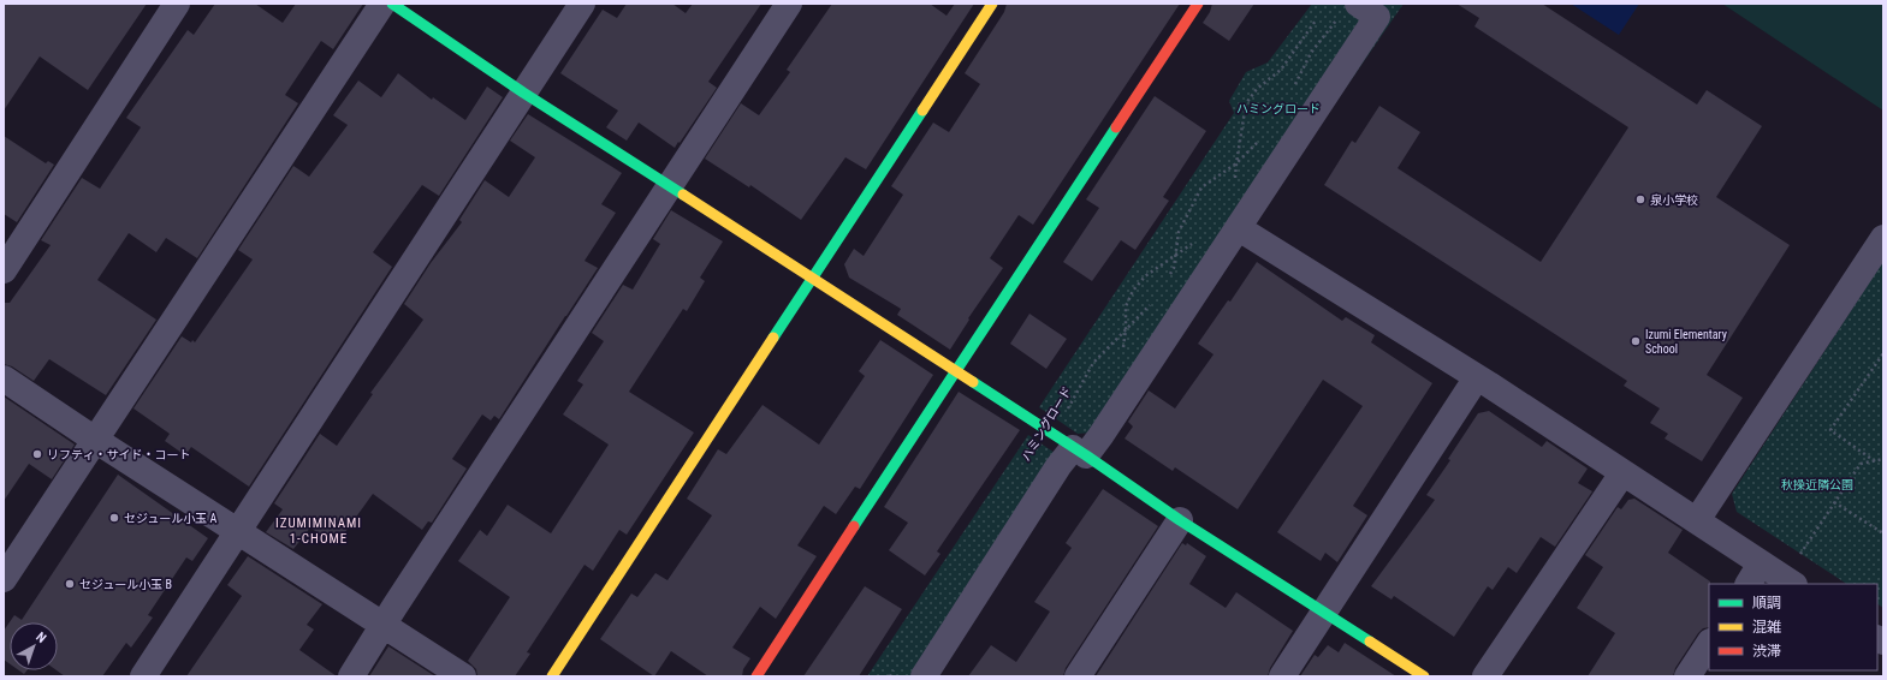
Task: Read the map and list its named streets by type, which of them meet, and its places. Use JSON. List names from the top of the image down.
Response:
{
  "streets": {
    "path": ["ハミングロード"]
  },
  "districts": ["IZUMIMINAMI 1-CHOME"],
  "parks": ["ハミングロード", "秋操近隣公園"],
  "places": [
    "泉小学校",
    "Izumi Elementary School",
    "リフティ・サイド・コート",
    "セジュール小玉 A",
    "セジュール小玉 B"
  ],
  "legend": ["順調", "混雑", "渋滞"],
  "north": "top right"
}
